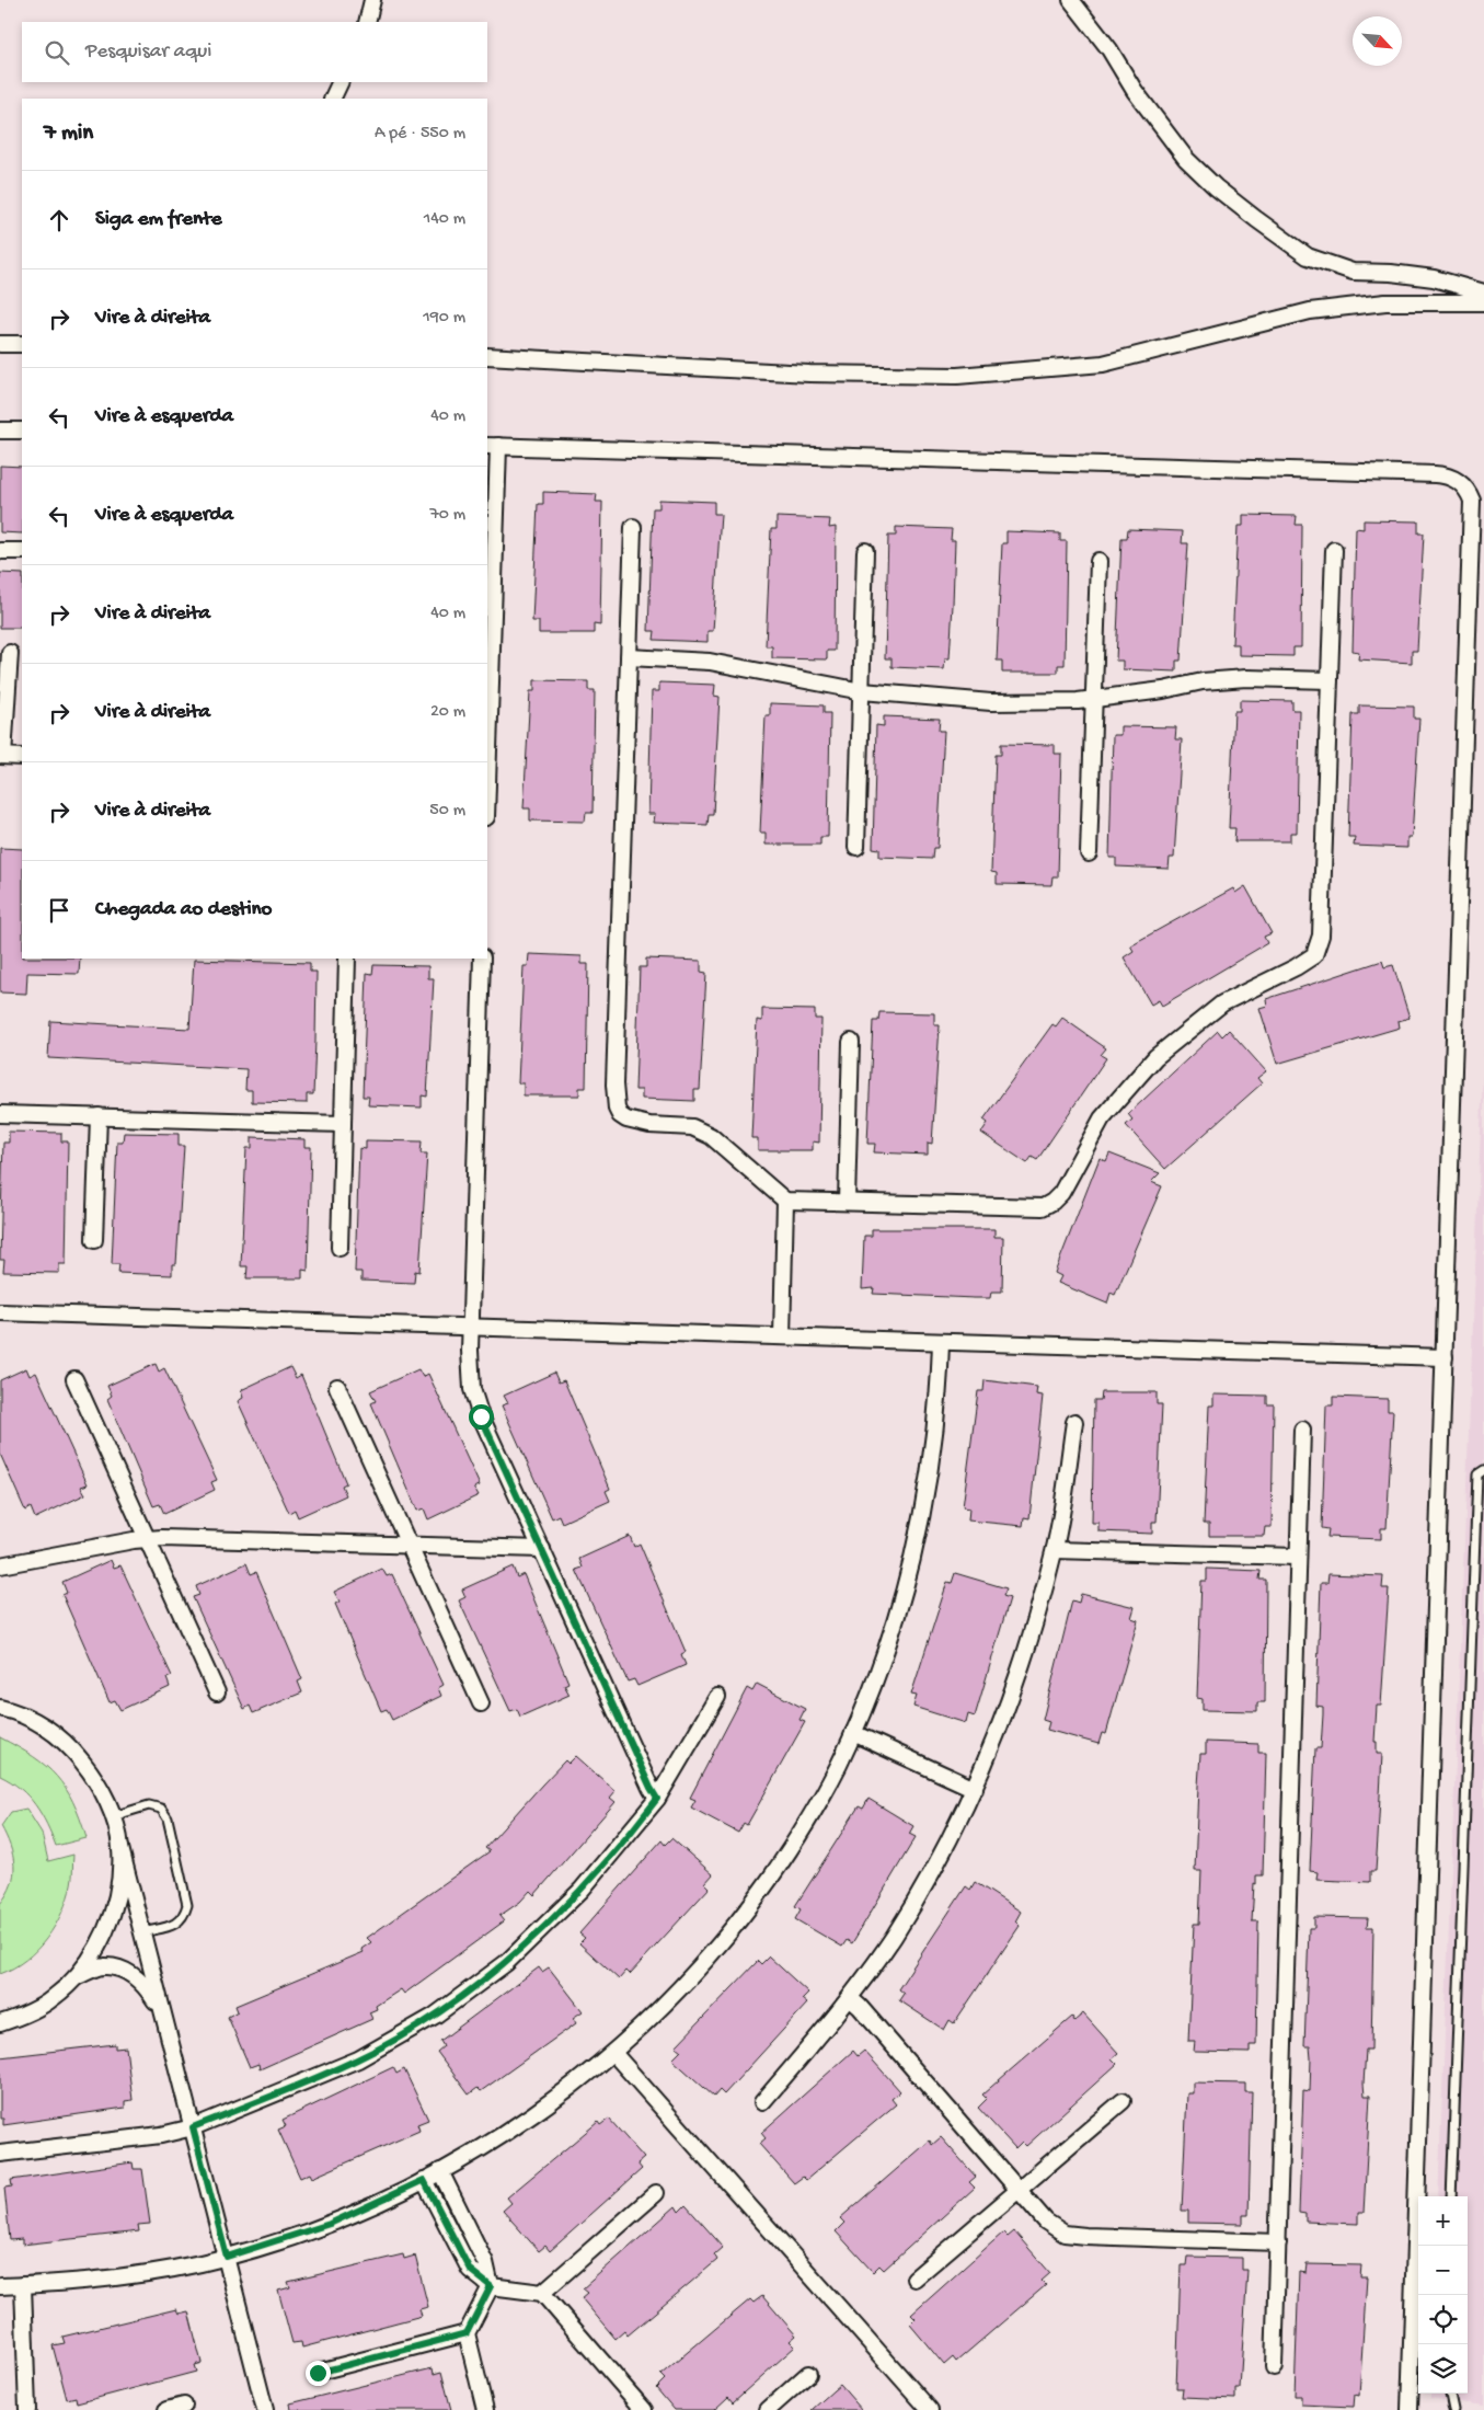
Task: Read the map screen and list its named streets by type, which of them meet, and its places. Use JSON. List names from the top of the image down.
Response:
{
  "north": "bottom right",
  "page": {
    "search": "Pesquisar aqui",
    "heading": ["7 min", "A pé · 550 m"],
    "list": [
      ["Siga em frente", "140 m"],
      ["Vire à direita", "190 m"],
      ["Vire à esquerda", "40 m"],
      ["Vire à esquerda", "70 m"],
      ["Vire à direita", "40 m"],
      ["Vire à direita", "20 m"],
      ["Vire à direita", "50 m"],
      "Chegada ao destino"
    ],
    "map_buttons": ["+", "−"]
  }
}
